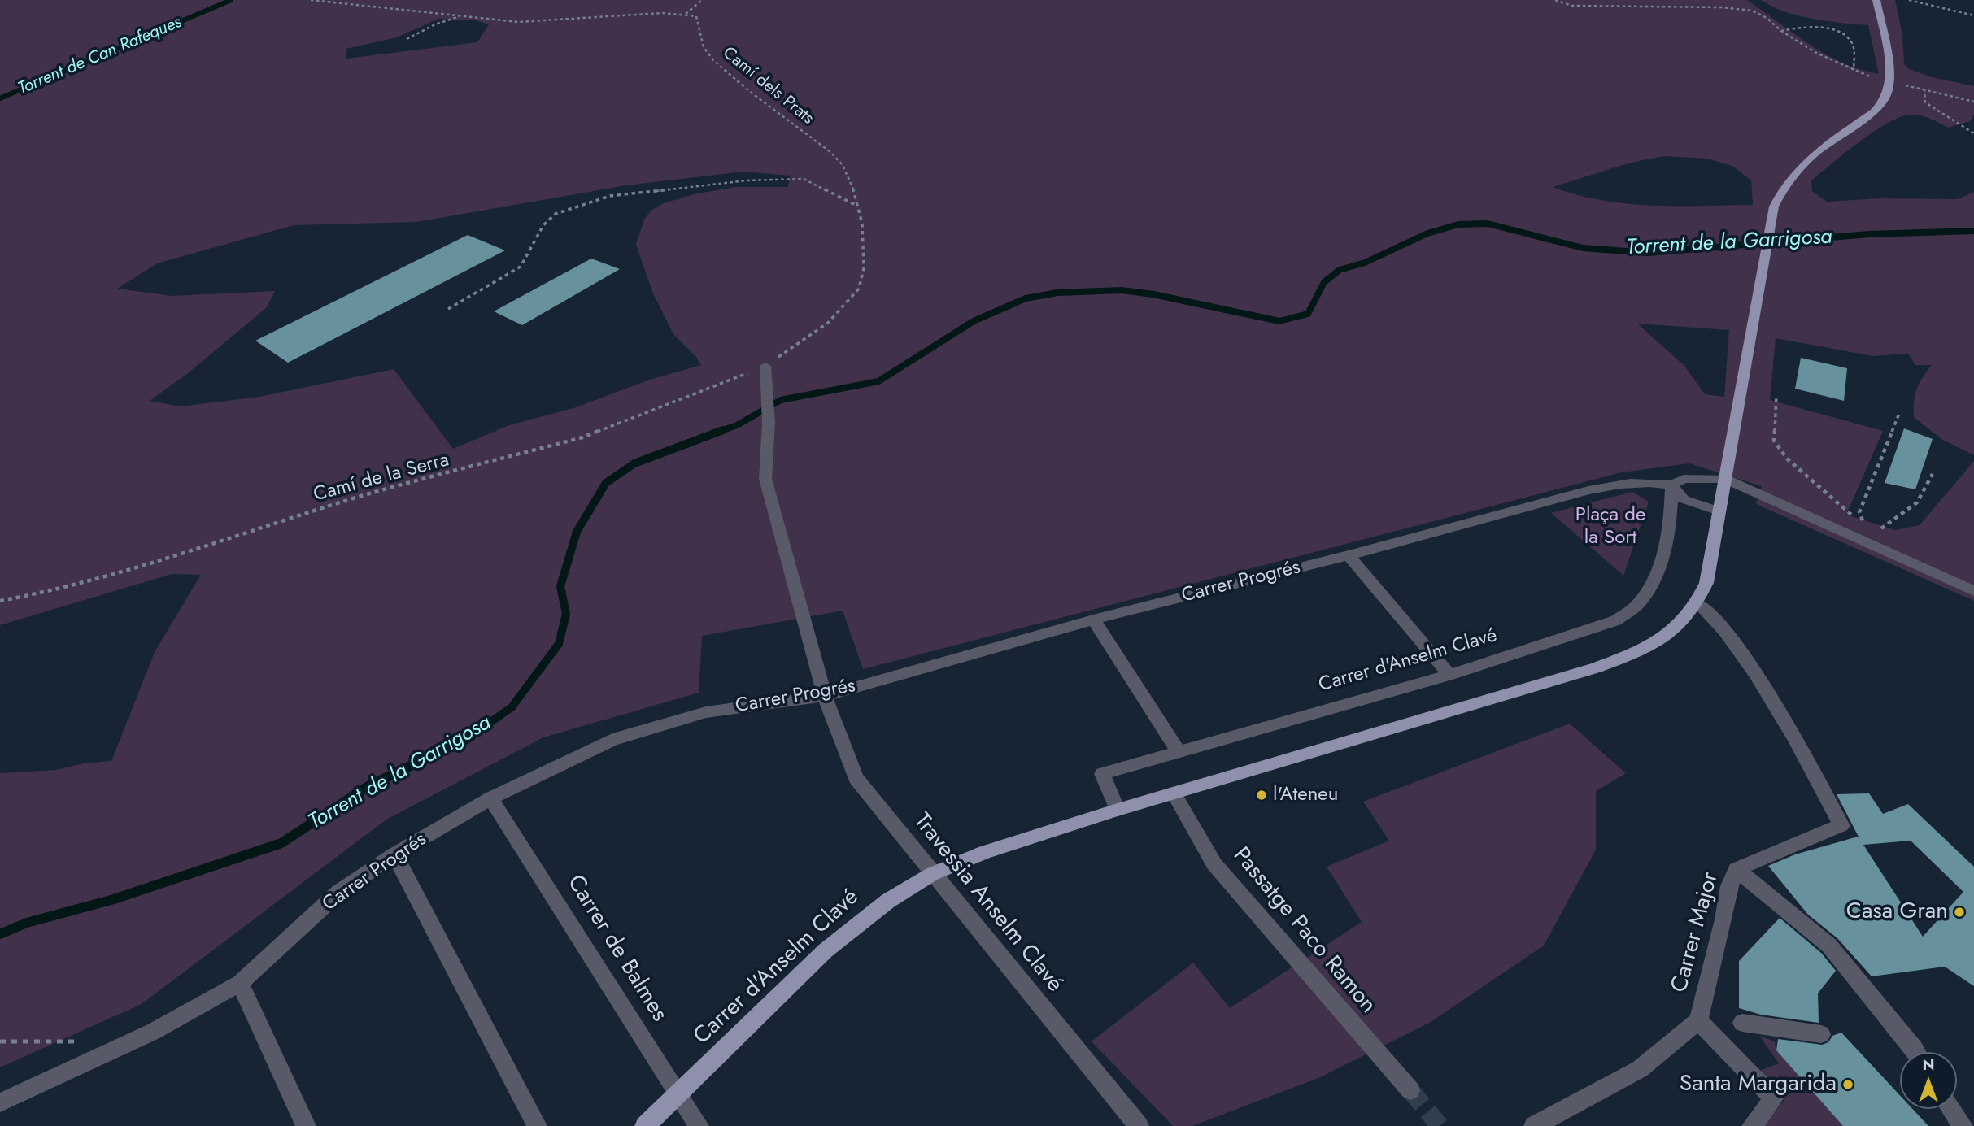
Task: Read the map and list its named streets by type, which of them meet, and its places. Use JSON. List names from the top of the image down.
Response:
{
  "streets": {
    "main road": ["Carrer d'Anselm Clavé"],
    "street": [
      "Carrer Progrés",
      "Travessia Anselm Clavé",
      "Passatge Paco Ramon",
      "Carrer Major",
      "Carrer de Balmes"
    ],
    "path": ["Camí dels Prats", "Camí de la Serra"]
  },
  "crossings": [
    ["Camí dels Prats", "Camí de la Serra"],
    ["Camí dels Prats", "Travessia Anselm Clavé"],
    ["Camí de la Serra", "Travessia Anselm Clavé"],
    ["Carrer Progrés", "Carrer d'Anselm Clavé"],
    ["Carrer Progrés", "Travessia Anselm Clavé"],
    ["Carrer Progrés", "Carrer de Balmes"],
    ["Carrer d'Anselm Clavé", "Travessia Anselm Clavé"],
    ["Carrer d'Anselm Clavé", "Passatge Paco Ramon"],
    ["Carrer d'Anselm Clavé", "Carrer Major"],
    ["Carrer d'Anselm Clavé", "Carrer de Balmes"]
  ],
  "water": ["Torrent de Can Rafeques", "Torrent de la Garrigosa"],
  "parks": ["Plaça de la Sort"],
  "places": ["l'Ateneu", "Casa Gran", "Santa Margarida"],
  "north": "top"
}
